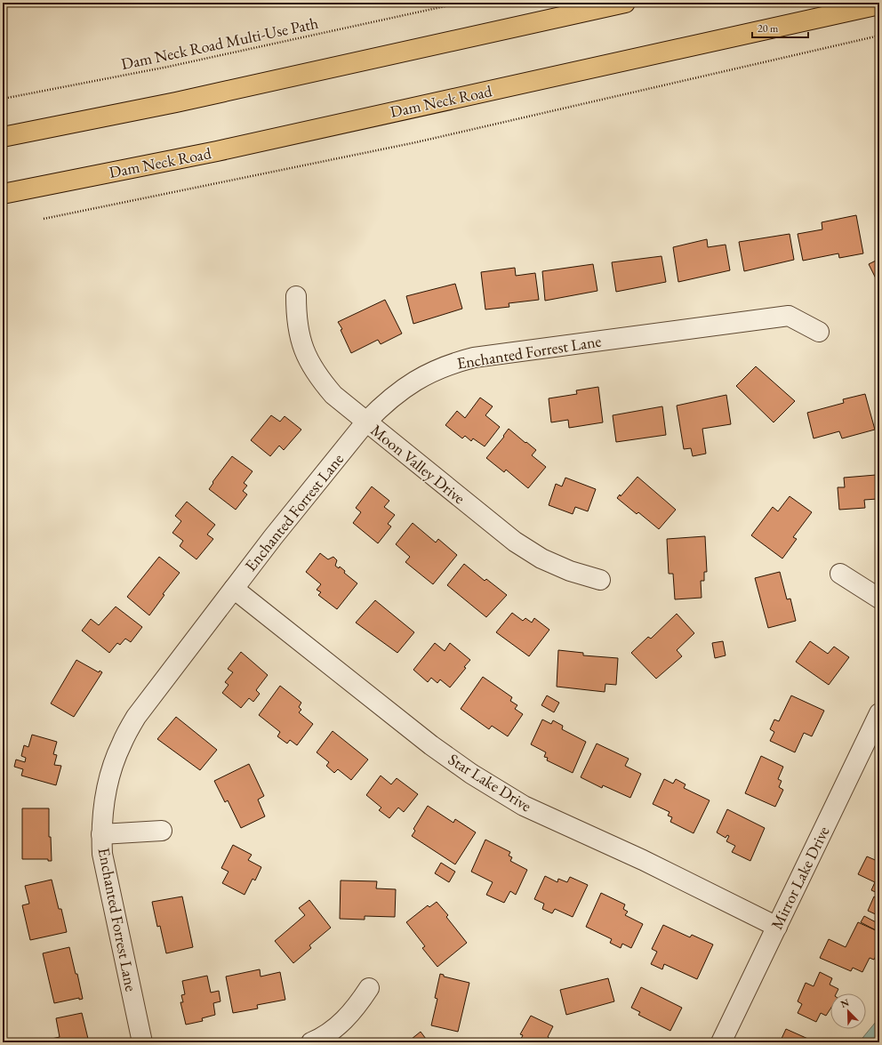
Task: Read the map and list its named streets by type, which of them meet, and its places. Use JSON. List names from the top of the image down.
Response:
{
  "streets": {
    "main road": ["Dam Neck Road"],
    "street": [
      "Enchanted Forrest Lane",
      "Moon Valley Drive",
      "Star Lake Drive",
      "Mirror Lake Drive"
    ],
    "path": ["Dam Neck Road Multi-Use Path"]
  },
  "crossings": [
    ["Enchanted Forrest Lane", "Moon Valley Drive"],
    ["Enchanted Forrest Lane", "Star Lake Drive"],
    ["Star Lake Drive", "Mirror Lake Drive"]
  ],
  "scale_bar": "20 m",
  "north": "top left"
}
